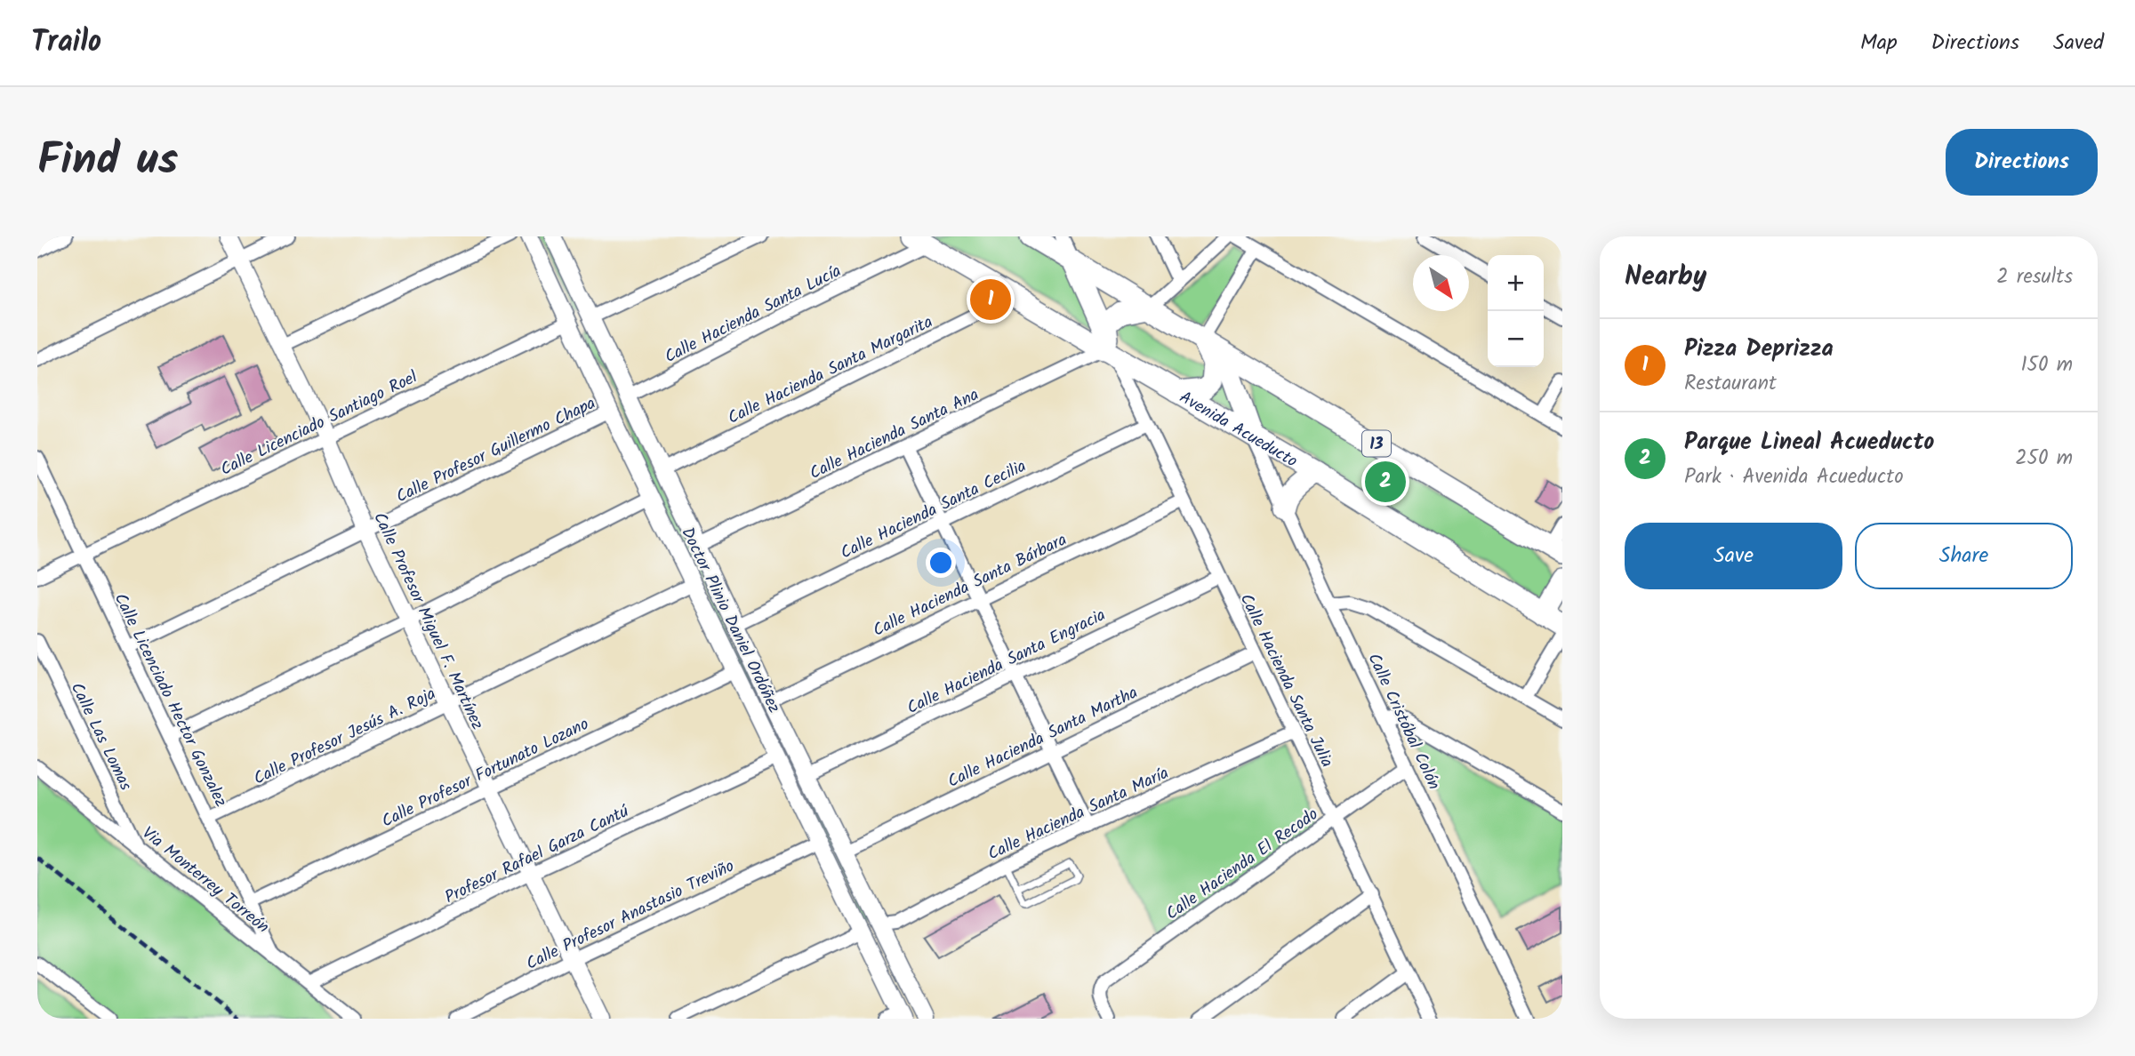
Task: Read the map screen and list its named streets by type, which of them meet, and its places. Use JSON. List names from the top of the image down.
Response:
{
  "streets": {
    "main road": ["Avenida Acueducto", "13"],
    "street": [
      "Calle Hacienda Santa Lucía",
      "Calle Hacienda Santa Margarita",
      "Calle Licenciado Santiago Roel",
      "Calle Hacienda Santa Ana",
      "Calle Profesor Guillermo Chapa",
      "Calle Hacienda Santa Cecilia",
      "Calle Hacienda Santa Bárbara",
      "Doctor Plinio Daniel Ordóñez",
      "Calle Profesor Miguel F. Martínez",
      "Calle Hacienda Santa Engracia",
      "Calle Hacienda Santa Julia",
      "Calle Licenciado Hector Gonzalez",
      "Calle Cristóbal Colón",
      "Calle Profesor Jesús A. Roja",
      "Calle Las Lomas",
      "Calle Hacienda Santa Martha",
      "Calle Profesor Fortunato Lozano",
      "Calle Hacienda Santa María",
      "Profesor Rafael Garza Cantú",
      "Calle Hacienda El Recodo",
      "Via Monterrey Torreón",
      "Calle Profesor Anastasio Treviño"
    ]
  },
  "crossings": [
    ["Calle Hacienda Santa Lucía", "Avenida Acueducto"],
    ["Calle Hacienda Santa Lucía", "Doctor Plinio Daniel Ordóñez"],
    ["Calle Hacienda Santa Margarita", "Avenida Acueducto"],
    ["Calle Hacienda Santa Margarita", "Doctor Plinio Daniel Ordóñez"],
    ["Calle Licenciado Santiago Roel", "Doctor Plinio Daniel Ordóñez"],
    ["Calle Licenciado Santiago Roel", "Calle Profesor Miguel F. Martínez"],
    ["Calle Licenciado Santiago Roel", "Calle Licenciado Hector Gonzalez"],
    ["Avenida Acueducto", "Calle Hacienda Santa Ana"],
    ["Avenida Acueducto", "Calle Hacienda Santa Julia"],
    ["Avenida Acueducto", "Calle Cristóbal Colón"],
    ["Calle Hacienda Santa Ana", "Doctor Plinio Daniel Ordóñez"],
    ["Calle Hacienda Santa Ana", "Calle Hacienda Santa Julia"],
    ["Calle Profesor Guillermo Chapa", "Doctor Plinio Daniel Ordóñez"],
    ["Calle Profesor Guillermo Chapa", "Calle Profesor Miguel F. Martínez"],
    ["Calle Profesor Guillermo Chapa", "Calle Licenciado Hector Gonzalez"],
    ["Calle Hacienda Santa Cecilia", "Doctor Plinio Daniel Ordóñez"],
    ["Calle Hacienda Santa Cecilia", "Calle Hacienda Santa Julia"],
    ["Calle Hacienda Santa Bárbara", "Doctor Plinio Daniel Ordóñez"],
    ["Calle Hacienda Santa Bárbara", "Calle Hacienda Santa Julia"],
    ["Doctor Plinio Daniel Ordóñez", "Calle Hacienda Santa Engracia"],
    ["Doctor Plinio Daniel Ordóñez", "Calle Profesor Jesús A. Roja"],
    ["Doctor Plinio Daniel Ordóñez", "Calle Hacienda Santa Martha"],
    ["Doctor Plinio Daniel Ordóñez", "Calle Profesor Fortunato Lozano"],
    ["Doctor Plinio Daniel Ordóñez", "Calle Hacienda Santa María"],
    ["Doctor Plinio Daniel Ordóñez", "Profesor Rafael Garza Cantú"],
    ["Doctor Plinio Daniel Ordóñez", "Calle Profesor Anastasio Treviño"],
    ["Calle Profesor Miguel F. Martínez", "Calle Profesor Jesús A. Roja"],
    ["Calle Profesor Miguel F. Martínez", "Calle Profesor Fortunato Lozano"],
    ["Calle Profesor Miguel F. Martínez", "Profesor Rafael Garza Cantú"],
    ["Calle Profesor Miguel F. Martínez", "Calle Profesor Anastasio Treviño"],
    ["Calle Hacienda Santa Engracia", "Calle Hacienda Santa Julia"],
    ["Calle Hacienda Santa Julia", "Calle Hacienda Santa Martha"],
    ["Calle Hacienda Santa Julia", "Calle Hacienda Santa María"],
    ["Calle Hacienda Santa Julia", "Calle Hacienda El Recodo"],
    ["Calle Licenciado Hector Gonzalez", "Calle Profesor Jesús A. Roja"],
    ["Calle Licenciado Hector Gonzalez", "Calle Profesor Fortunato Lozano"],
    ["Calle Licenciado Hector Gonzalez", "Via Monterrey Torreón"],
    ["Calle Cristóbal Colón", "Calle Hacienda El Recodo"],
    ["Calle Las Lomas", "Via Monterrey Torreón"],
    ["Profesor Rafael Garza Cantú", "Via Monterrey Torreón"]
  ],
  "north": "bottom right",
  "page": {
    "header": "Trailo",
    "nav": ["Map", "Directions", "Saved"],
    "title": "Find us",
    "buttons": [
      "Directions",
      ["Save", "Share"]
    ],
    "heading": ["Nearby", "2 results"],
    "map_buttons": ["+", "−"],
    "pins": ["1", "2"],
    "list": [
      {
        "mark": "1",
        "name": "Pizza Deprizza",
        "note": "Restaurant",
        "value": "150 m"
      },
      {
        "mark": "2",
        "name": "Parque Lineal Acueducto",
        "note": "Park · Avenida Acueducto",
        "value": "250 m"
      }
    ]
  }
}
